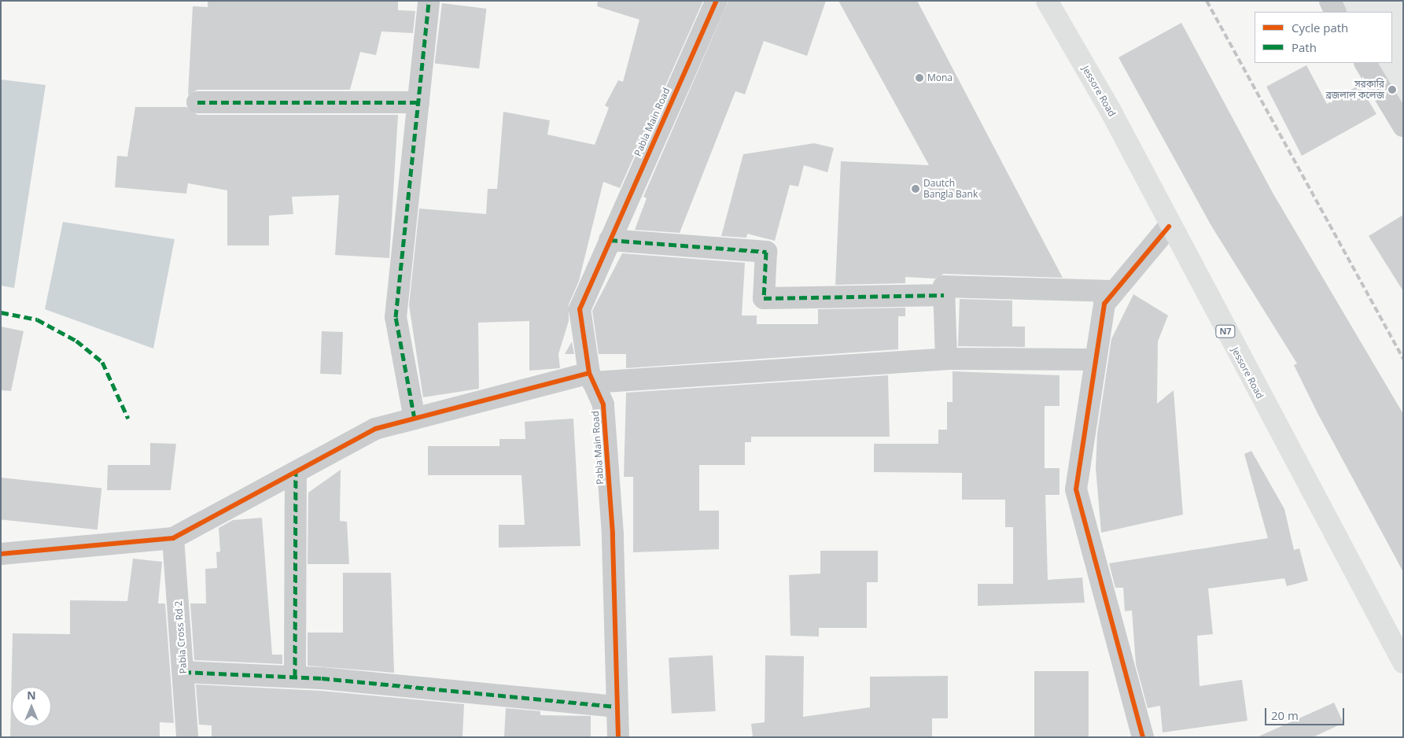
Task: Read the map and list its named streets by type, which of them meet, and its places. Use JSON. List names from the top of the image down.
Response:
{
  "streets": {
    "highway": ["Jessore Road", "N7"],
    "street": ["Pabla Main Road", "Pabla Cross Rd 2"]
  },
  "places": ["Mona", "সরকারি ব্রজলাল কলেজ", "Dautch Bangla Bank"],
  "legend": ["Cycle path", "Path"],
  "scale_bar": "20 m",
  "north": "top"
}
